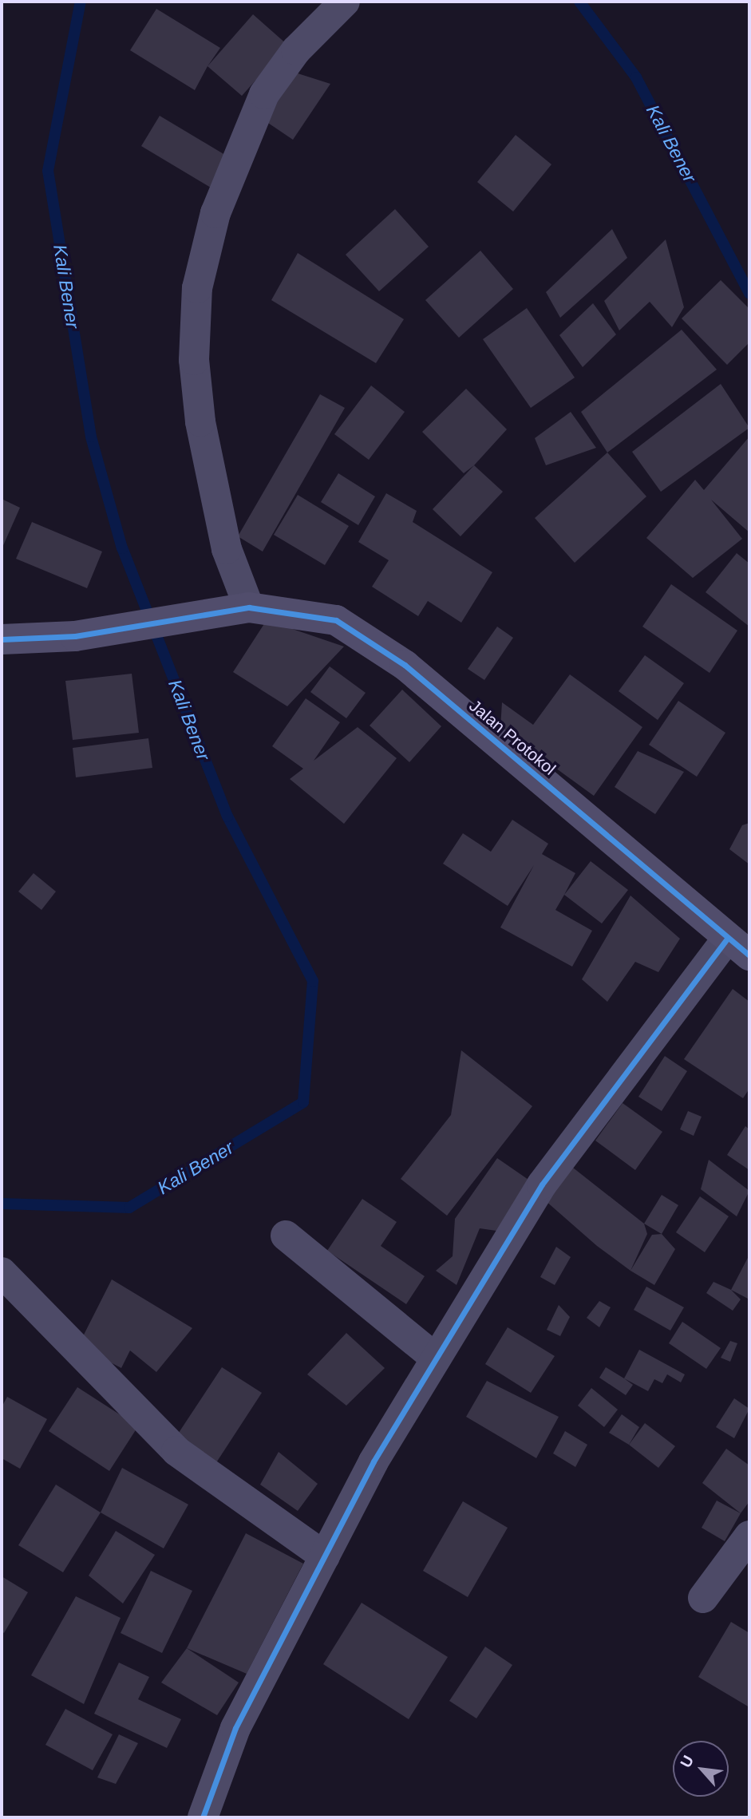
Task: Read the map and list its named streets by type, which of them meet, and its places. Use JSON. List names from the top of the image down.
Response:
{
  "streets": {
    "street": ["Jalan Protokol"]
  },
  "water": ["Kali Bener"],
  "north": "top left"
}
